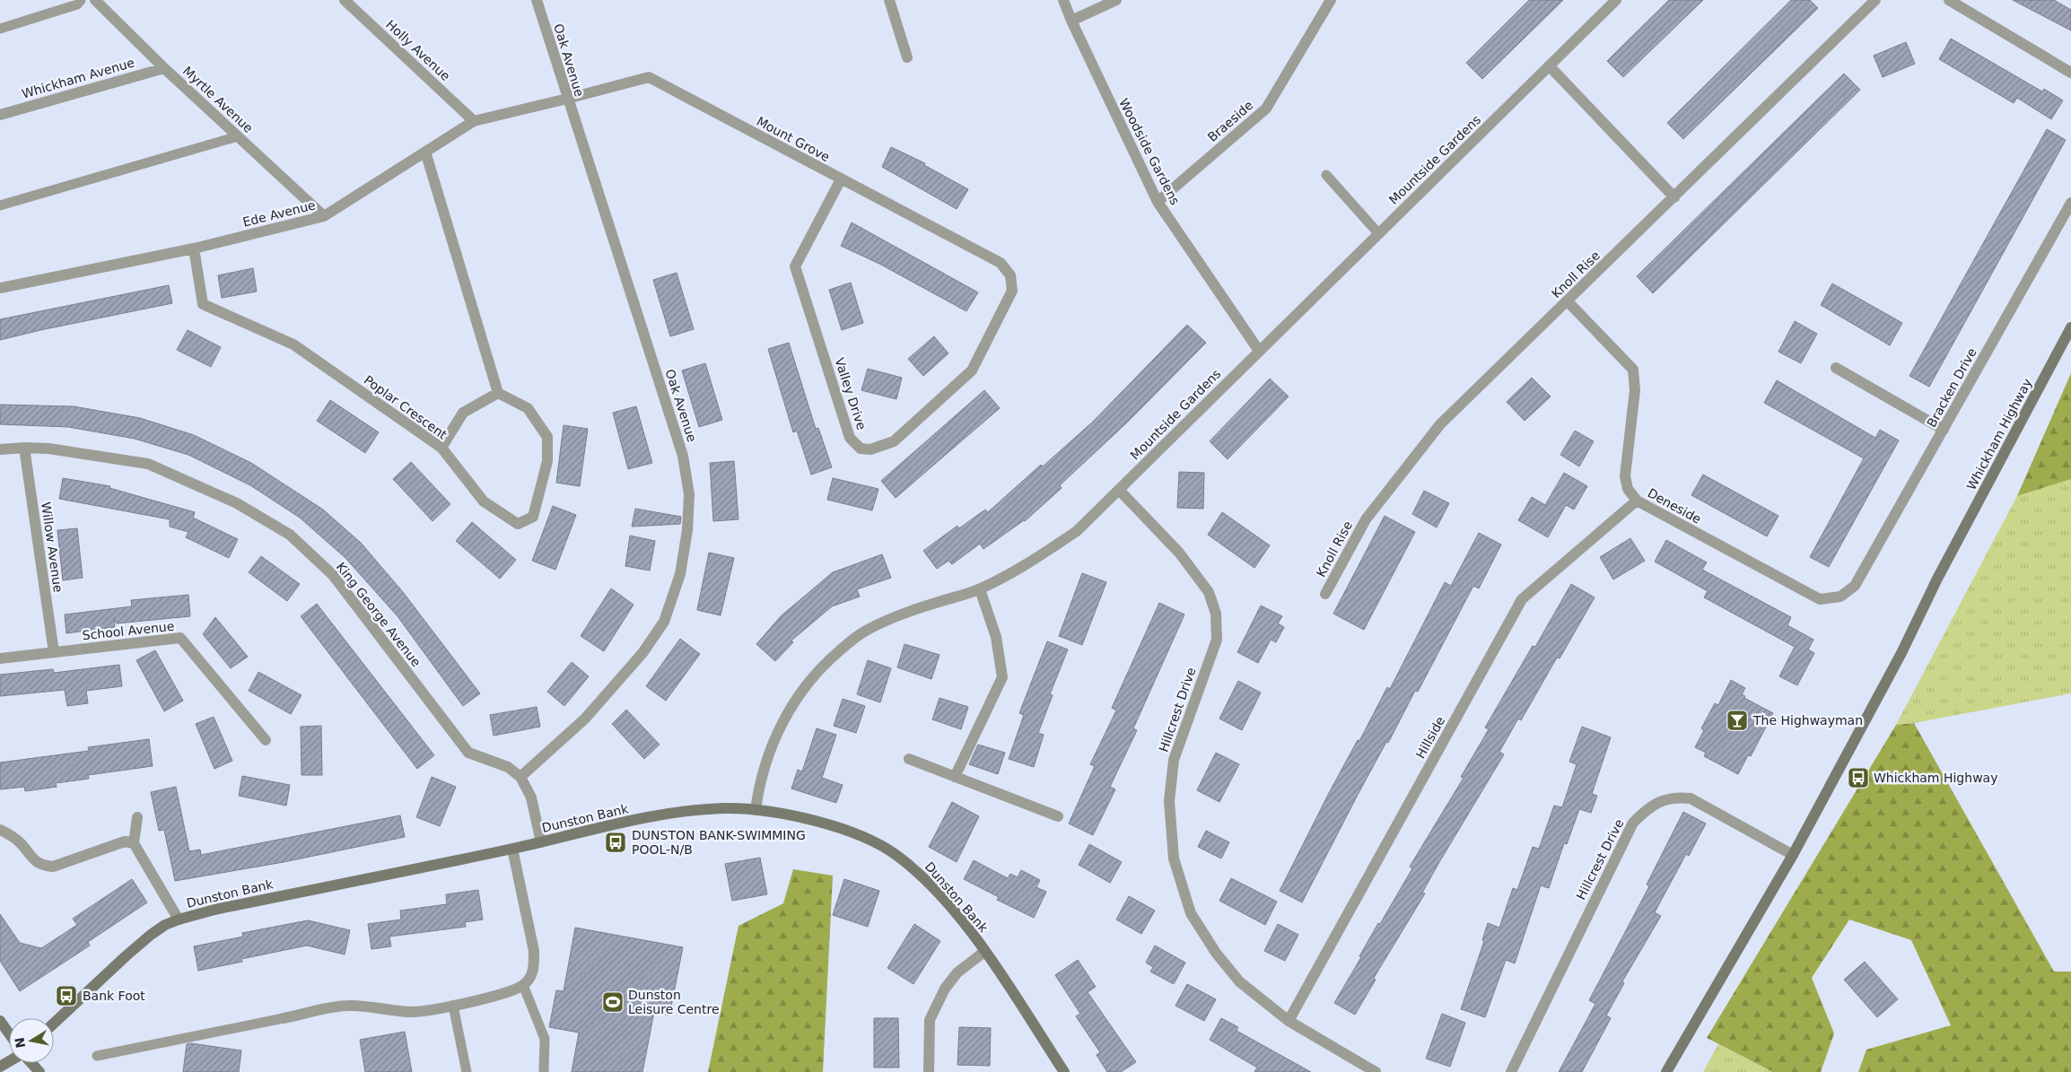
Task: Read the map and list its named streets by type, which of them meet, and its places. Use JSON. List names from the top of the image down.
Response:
{
  "streets": {
    "street": [
      "Holly Avenue",
      "Oak Avenue",
      "Whickham Avenue",
      "Myrtle Avenue",
      "Braeside",
      "Mount Grove",
      "Woodside Gardens",
      "Mountside Gardens",
      "Ede Avenue",
      "Knoll Rise",
      "Bracken Drive",
      "Valley Drive",
      "Poplar Crescent",
      "Whickham Highway",
      "Deneside",
      "Willow Avenue",
      "King George Avenue",
      "School Avenue",
      "Hillcrest Drive",
      "Hillside",
      "Dunston Bank"
    ]
  },
  "crossings": [
    ["Holly Avenue", "Ede Avenue"],
    ["Oak Avenue", "Mount Grove"],
    ["Oak Avenue", "Ede Avenue"],
    ["Oak Avenue", "King George Avenue"],
    ["Whickham Avenue", "Myrtle Avenue"],
    ["Myrtle Avenue", "Ede Avenue"],
    ["Braeside", "Woodside Gardens"],
    ["Mount Grove", "Ede Avenue"],
    ["Mount Grove", "Valley Drive"],
    ["Woodside Gardens", "Mountside Gardens"],
    ["Mountside Gardens", "Hillcrest Drive"],
    ["Mountside Gardens", "Dunston Bank"],
    ["Ede Avenue", "Poplar Crescent"],
    ["Knoll Rise", "Deneside"],
    ["Bracken Drive", "Deneside"],
    ["Whickham Highway", "Hillcrest Drive"],
    ["Deneside", "Hillside"],
    ["Willow Avenue", "King George Avenue"],
    ["Willow Avenue", "School Avenue"],
    ["King George Avenue", "Dunston Bank"],
    ["Hillcrest Drive", "Hillside"]
  ],
  "places": {
    "bar": ["The Highwayman"],
    "bus stop": ["Whickham Highway", "DUNSTON BANK-SWIMMING POOL-N/B", "Bank Foot"],
    "sports": ["Dunston Leisure Centre"]
  },
  "north": "left"
}
